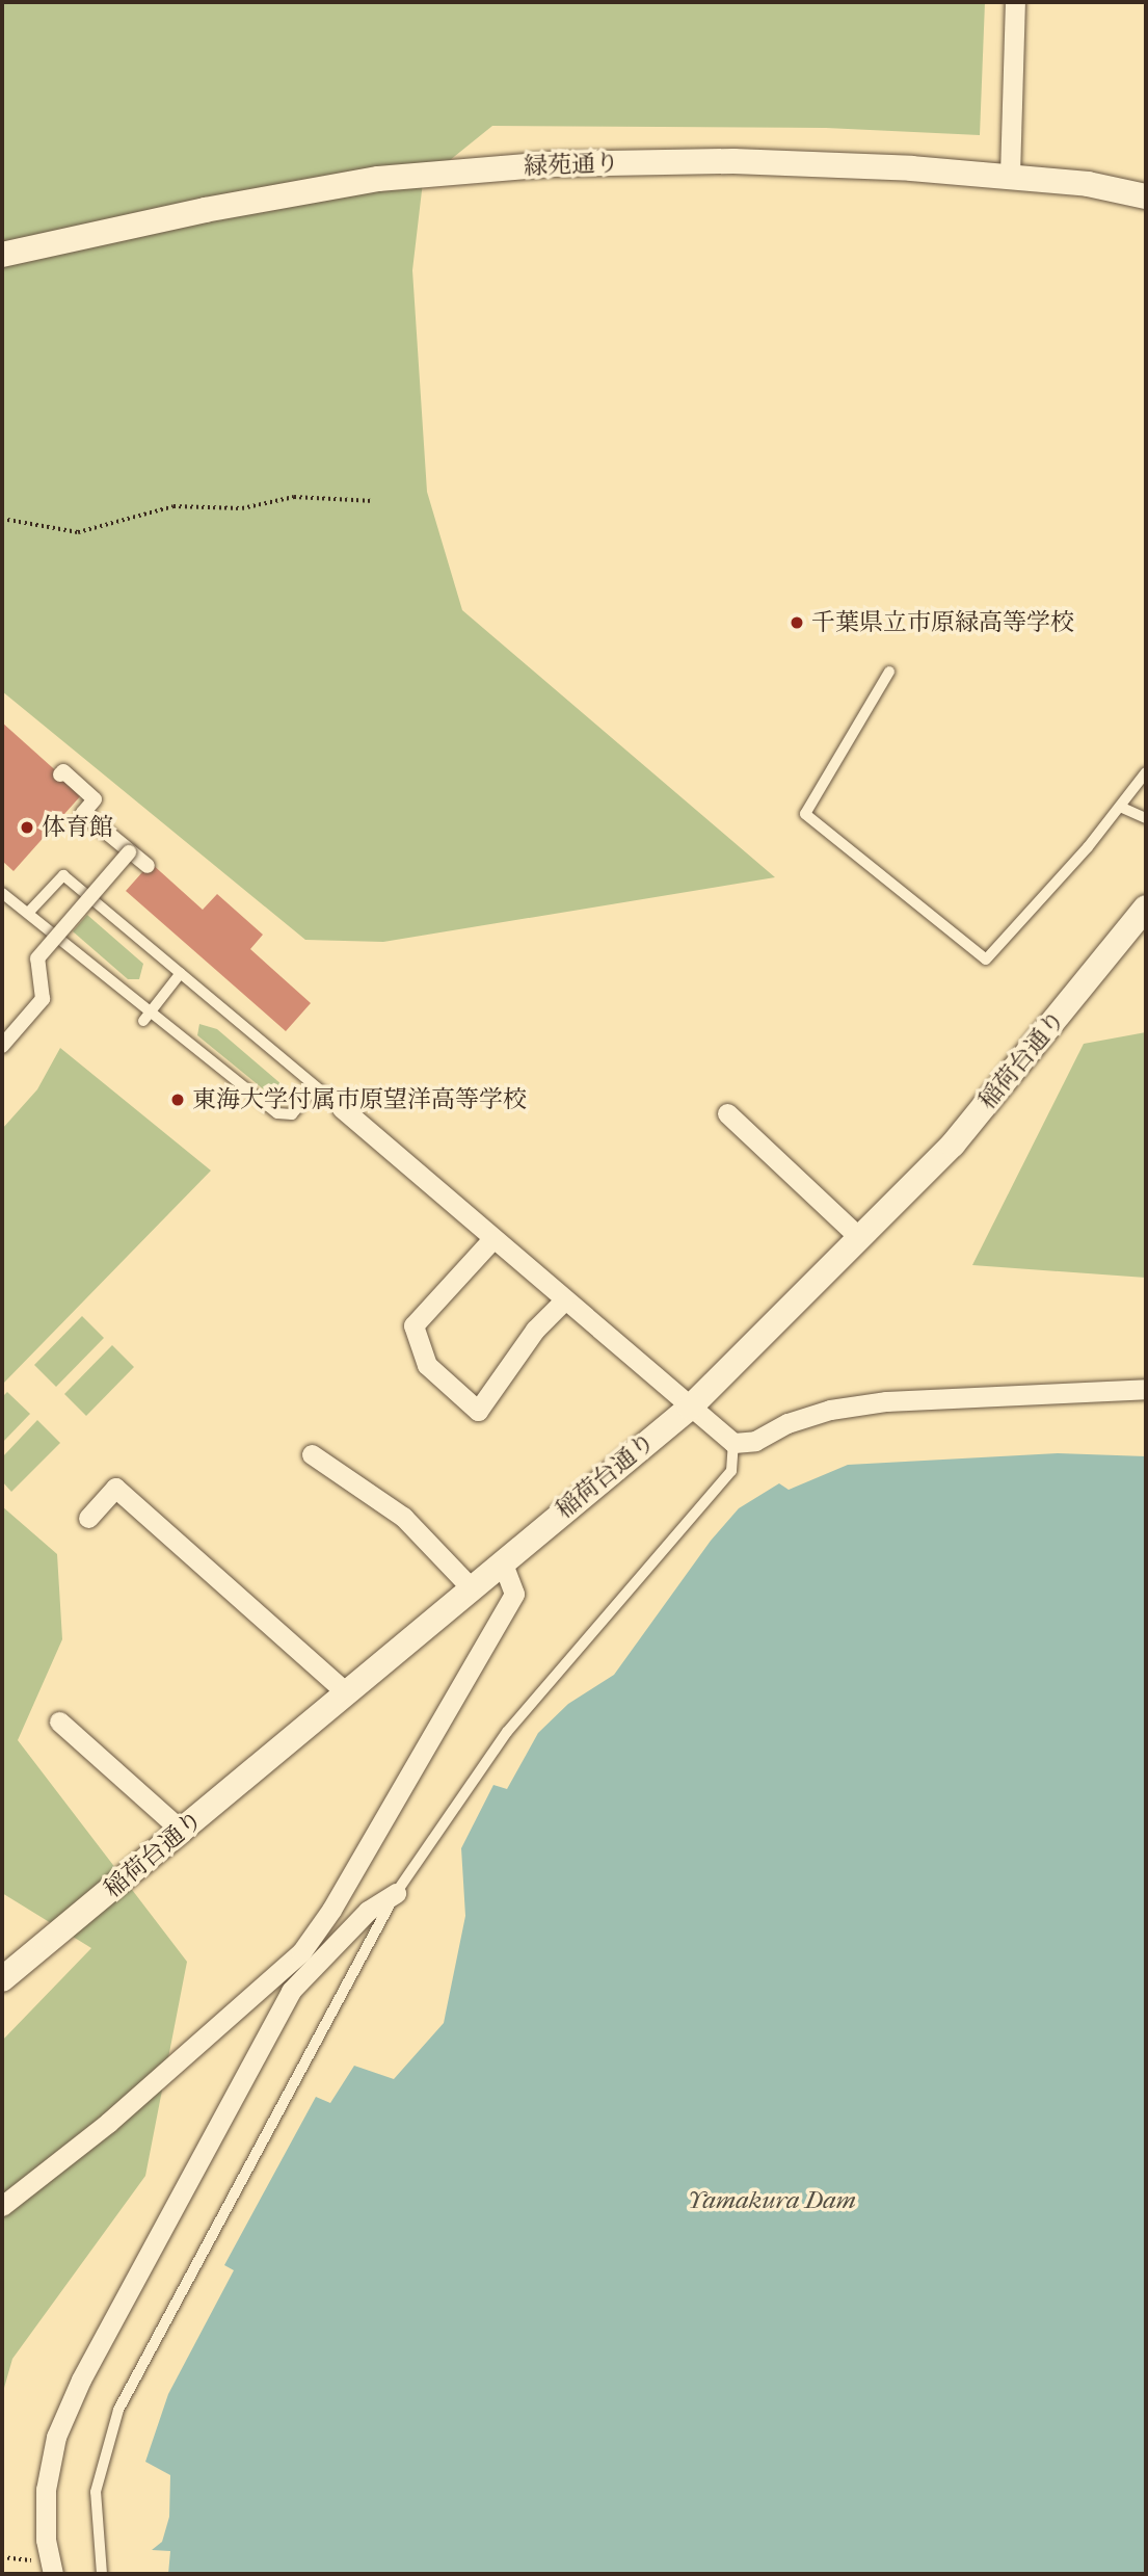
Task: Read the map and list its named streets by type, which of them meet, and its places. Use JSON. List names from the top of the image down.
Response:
{
  "streets": {
    "street": ["緑苑通り", "稲荷台通り"]
  },
  "water": ["Yamakura Dam"],
  "places": ["千葉県立市原緑高等学校", "体育館", "東海大学付属市原望洋高等学校"]
}
